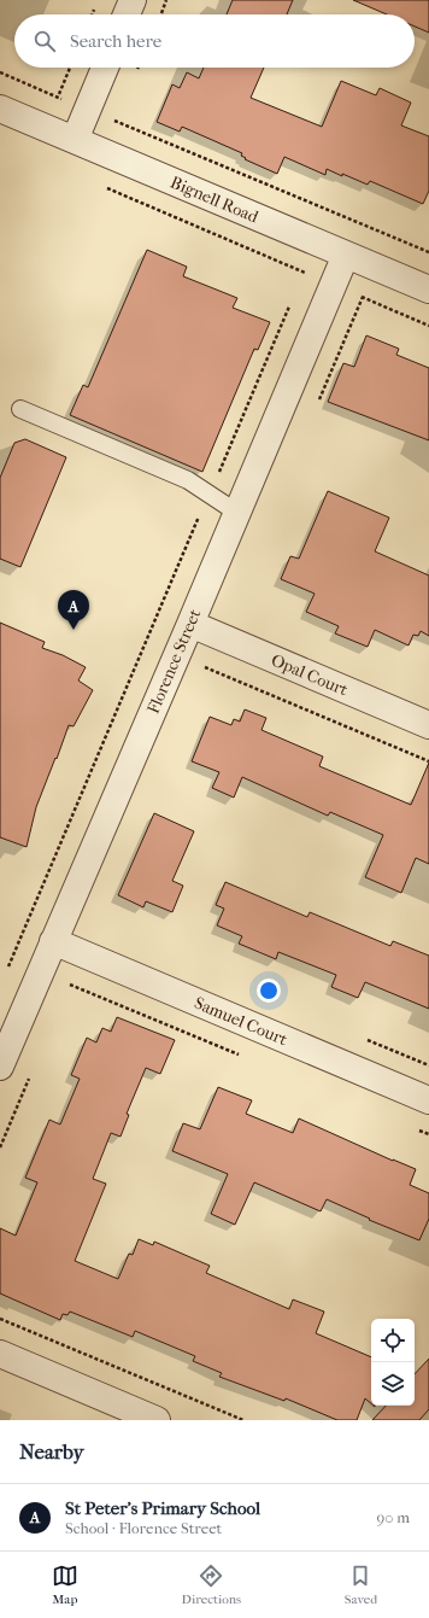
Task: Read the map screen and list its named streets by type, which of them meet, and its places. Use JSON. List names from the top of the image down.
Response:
{
  "streets": {
    "street": [
      "Bignell Road",
      "Florence Street",
      "Opal Court",
      "Samuel Court"
    ]
  },
  "crossings": [
    ["Bignell Road", "Florence Street"],
    ["Florence Street", "Opal Court"],
    ["Florence Street", "Samuel Court"]
  ],
  "page": {
    "search": "Search here",
    "pins": "A",
    "heading": "Nearby",
    "list": [
      {
        "mark": "A",
        "name": "St Peter's Primary School",
        "note": "School · Florence Street",
        "value": "90 m"
      }
    ],
    "nav": ["Map", "Directions", "Saved"]
  }
}
